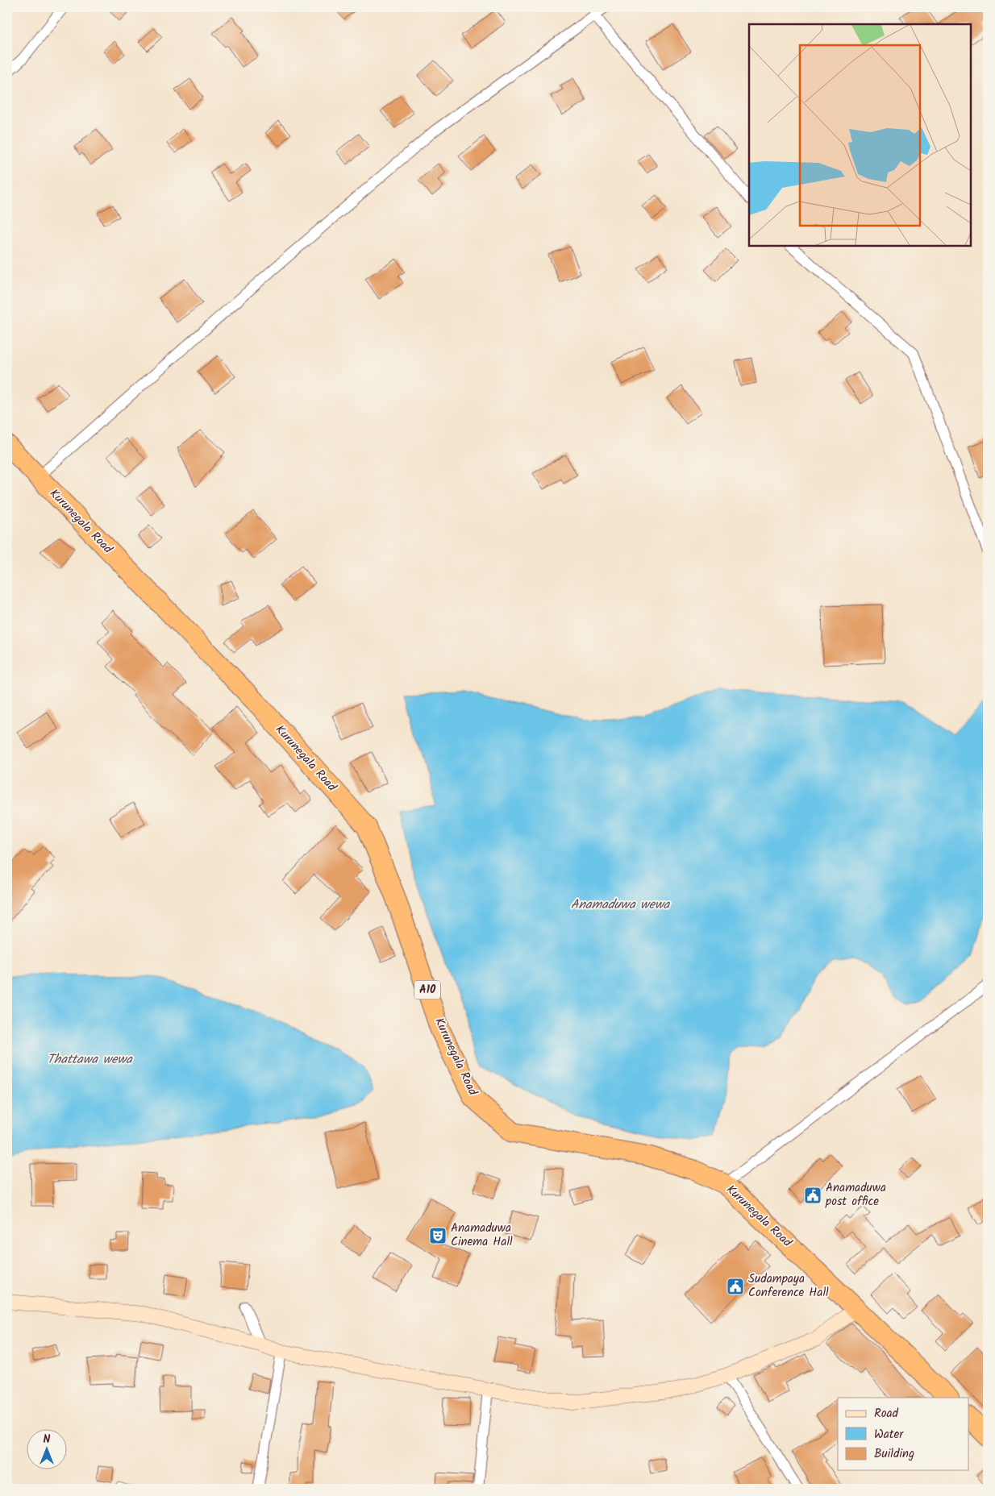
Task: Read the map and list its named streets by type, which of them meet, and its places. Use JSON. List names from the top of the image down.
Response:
{
  "streets": {
    "highway": ["Kurunegala Road", "A10"]
  },
  "water": ["Anamaduwa wewa", "Thattawa wewa"],
  "places": {
    "public building": ["Anamaduwa post office", "Sudampaya Conference Hall"],
    "theatre": ["Anamaduwa Cinema Hall"]
  },
  "legend": ["Road", "Water", "Building"],
  "north": "top"
}
